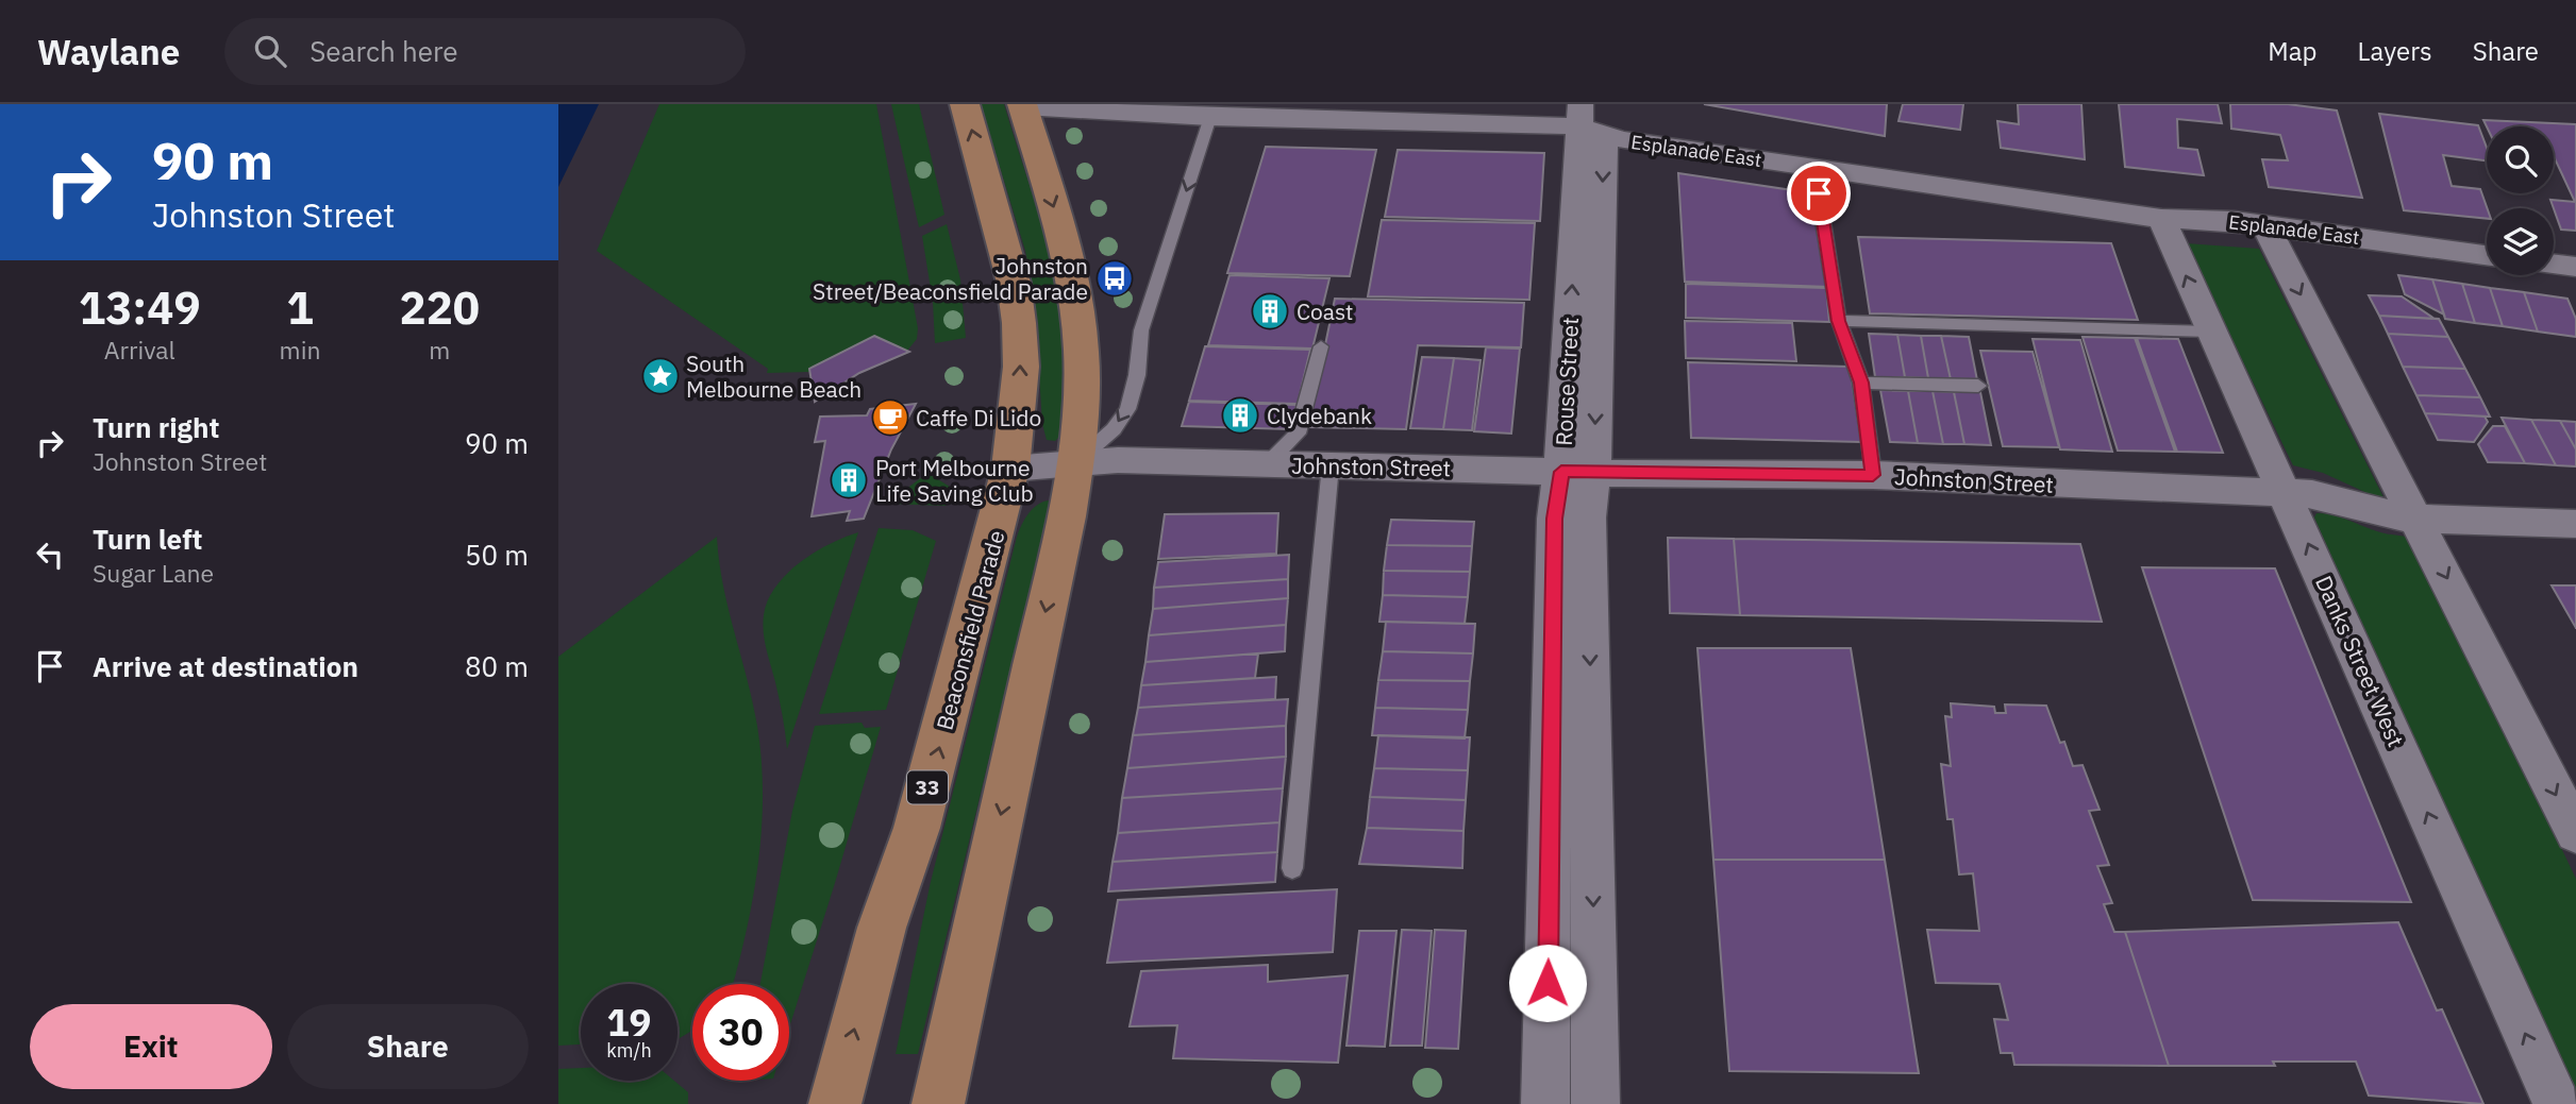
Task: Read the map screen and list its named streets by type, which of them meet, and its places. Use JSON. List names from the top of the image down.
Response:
{
  "streets": {
    "main road": ["Beaconsfield Parade", "33"],
    "street": [
      "Esplanade East",
      "Rouse Street",
      "Johnston Street",
      "Danks Street West"
    ]
  },
  "crossings": [
    ["Esplanade East", "Rouse Street"],
    ["Esplanade East", "Danks Street West"],
    ["Rouse Street", "Johnston Street"],
    ["Johnston Street", "Beaconsfield Parade"],
    ["Johnston Street", "Danks Street West"]
  ],
  "places": {
    "bus stop": ["Johnston Street/Beaconsfield Parade"],
    "building": ["Coast", "Clydebank", "Port Melbourne Life Saving Club"],
    "place": ["South Melbourne Beach"],
    "cafe": ["Caffe Di Lido"]
  },
  "page": {
    "header": "Waylane",
    "search": "Search here",
    "nav": ["Map", "Layers", "Share"],
    "turn": ["90 m", "Johnston Street"],
    "eta": [
      "13:49",
      "Arrival",
      "1",
      "min",
      "220",
      "m"
    ],
    "list": [
      {
        "name": "Turn right",
        "note": "Johnston Street",
        "value": "90 m"
      },
      {
        "name": "Turn left",
        "note": "Sugar Lane",
        "value": "50 m"
      },
      {
        "name": "Arrive at destination",
        "value": "80 m"
      }
    ],
    "speed": "19 km/h",
    "limit": "30",
    "buttons": ["Exit", "Share"]
  }
}
